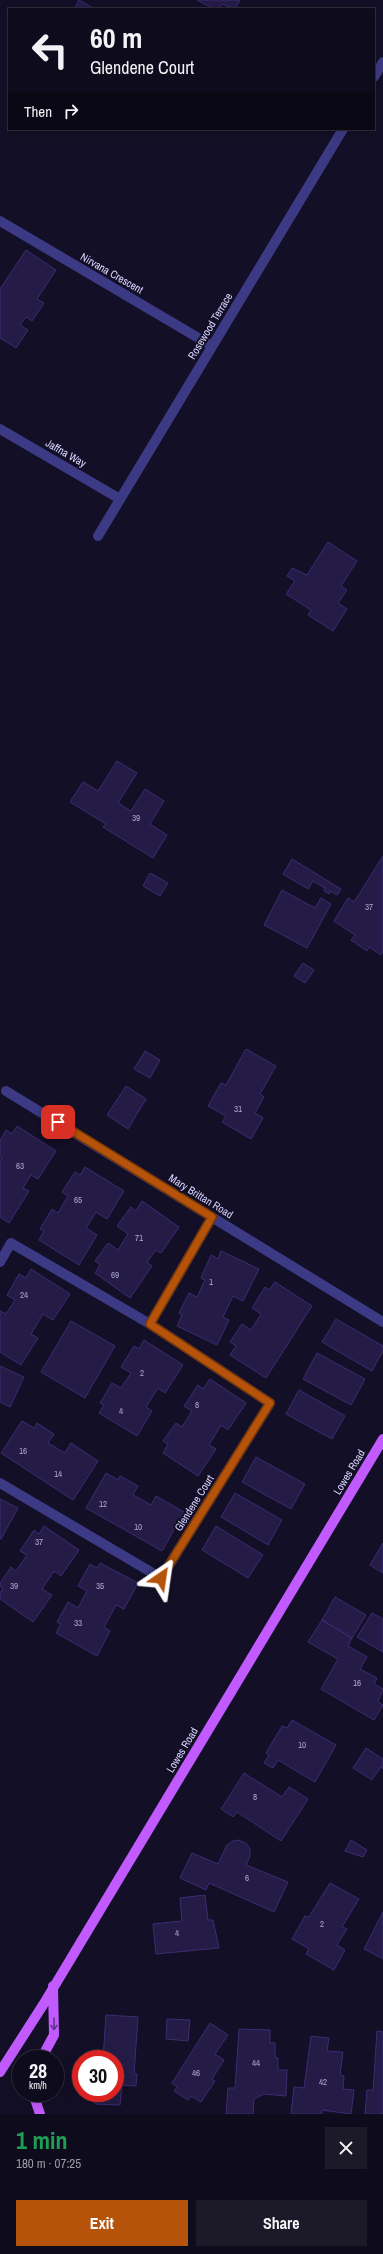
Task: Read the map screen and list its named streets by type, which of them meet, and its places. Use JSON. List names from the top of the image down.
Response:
{
  "streets": {
    "main road": ["Lowes Road"],
    "street": [
      "Nirvana Crescent",
      "Rosewood Terrace",
      "Jaffna Way",
      "Mary Brittan Road",
      "Glendene Court"
    ]
  },
  "crossings": [
    ["Nirvana Crescent", "Rosewood Terrace"],
    ["Rosewood Terrace", "Jaffna Way"]
  ],
  "house_numbers": [
    "39",
    "37",
    "31",
    "63",
    "65",
    "71",
    "69",
    "1",
    "24",
    "2",
    "8",
    "4",
    "16",
    "14",
    "12",
    "10",
    "37",
    "39",
    "35",
    "33",
    "16",
    "10",
    "8",
    "6",
    "2",
    "4",
    "44",
    "46",
    "42"
  ],
  "page": {
    "turn": ["60 m", "Glendene Court"],
    "then": "Then",
    "speed": "28 km/h",
    "limit": "30",
    "heading": ["1 min", "180 m · 07:25"],
    "buttons": ["Exit", "Share"]
  }
}
